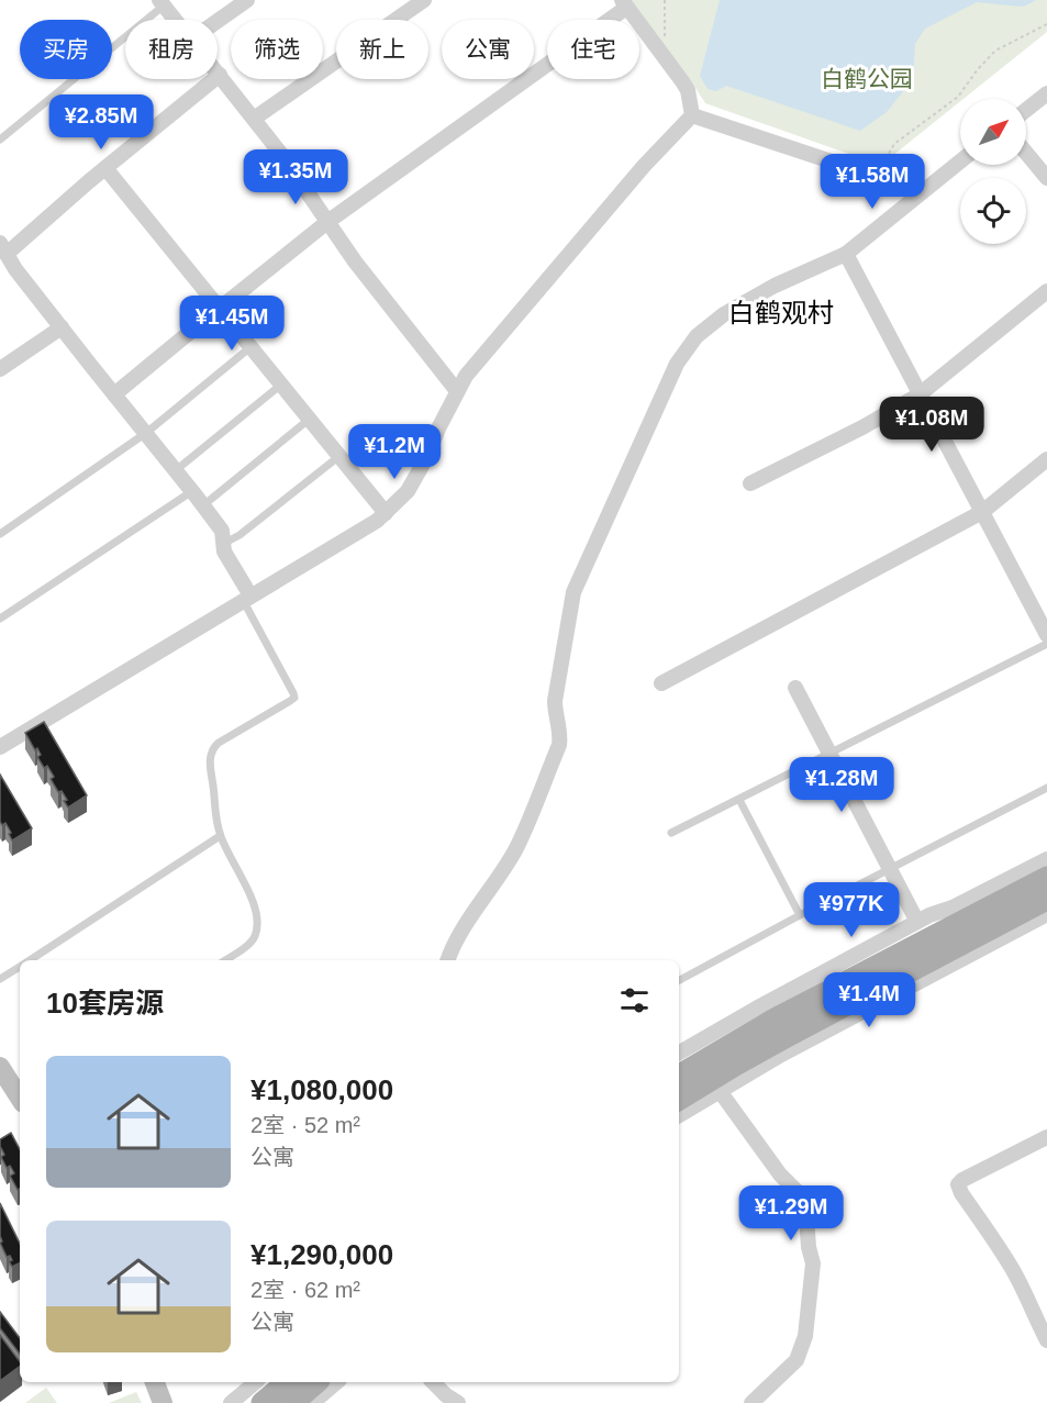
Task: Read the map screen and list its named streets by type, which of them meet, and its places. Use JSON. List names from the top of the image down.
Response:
{
  "districts": ["白鹤观村"],
  "parks": ["白鹤公园"],
  "north": "top right",
  "page": {
    "chip": [
      "买房",
      "租房",
      "筛选",
      "新上",
      "公寓",
      "住宅"
    ],
    "price": [
      "¥2.85M",
      "¥1.35M",
      "¥1.58M",
      "¥1.45M",
      "¥1.08M",
      "¥1.2M",
      "¥1.28M",
      "¥977K",
      "¥1.4M",
      "¥1.29M"
    ],
    "heading": "10套房源",
    "list": [
      {
        "name": "¥1,080,000",
        "note": "2室 · 52 m² · 公寓"
      },
      {
        "name": "¥1,290,000",
        "note": "2室 · 62 m² · 公寓"
      }
    ]
  }
}
